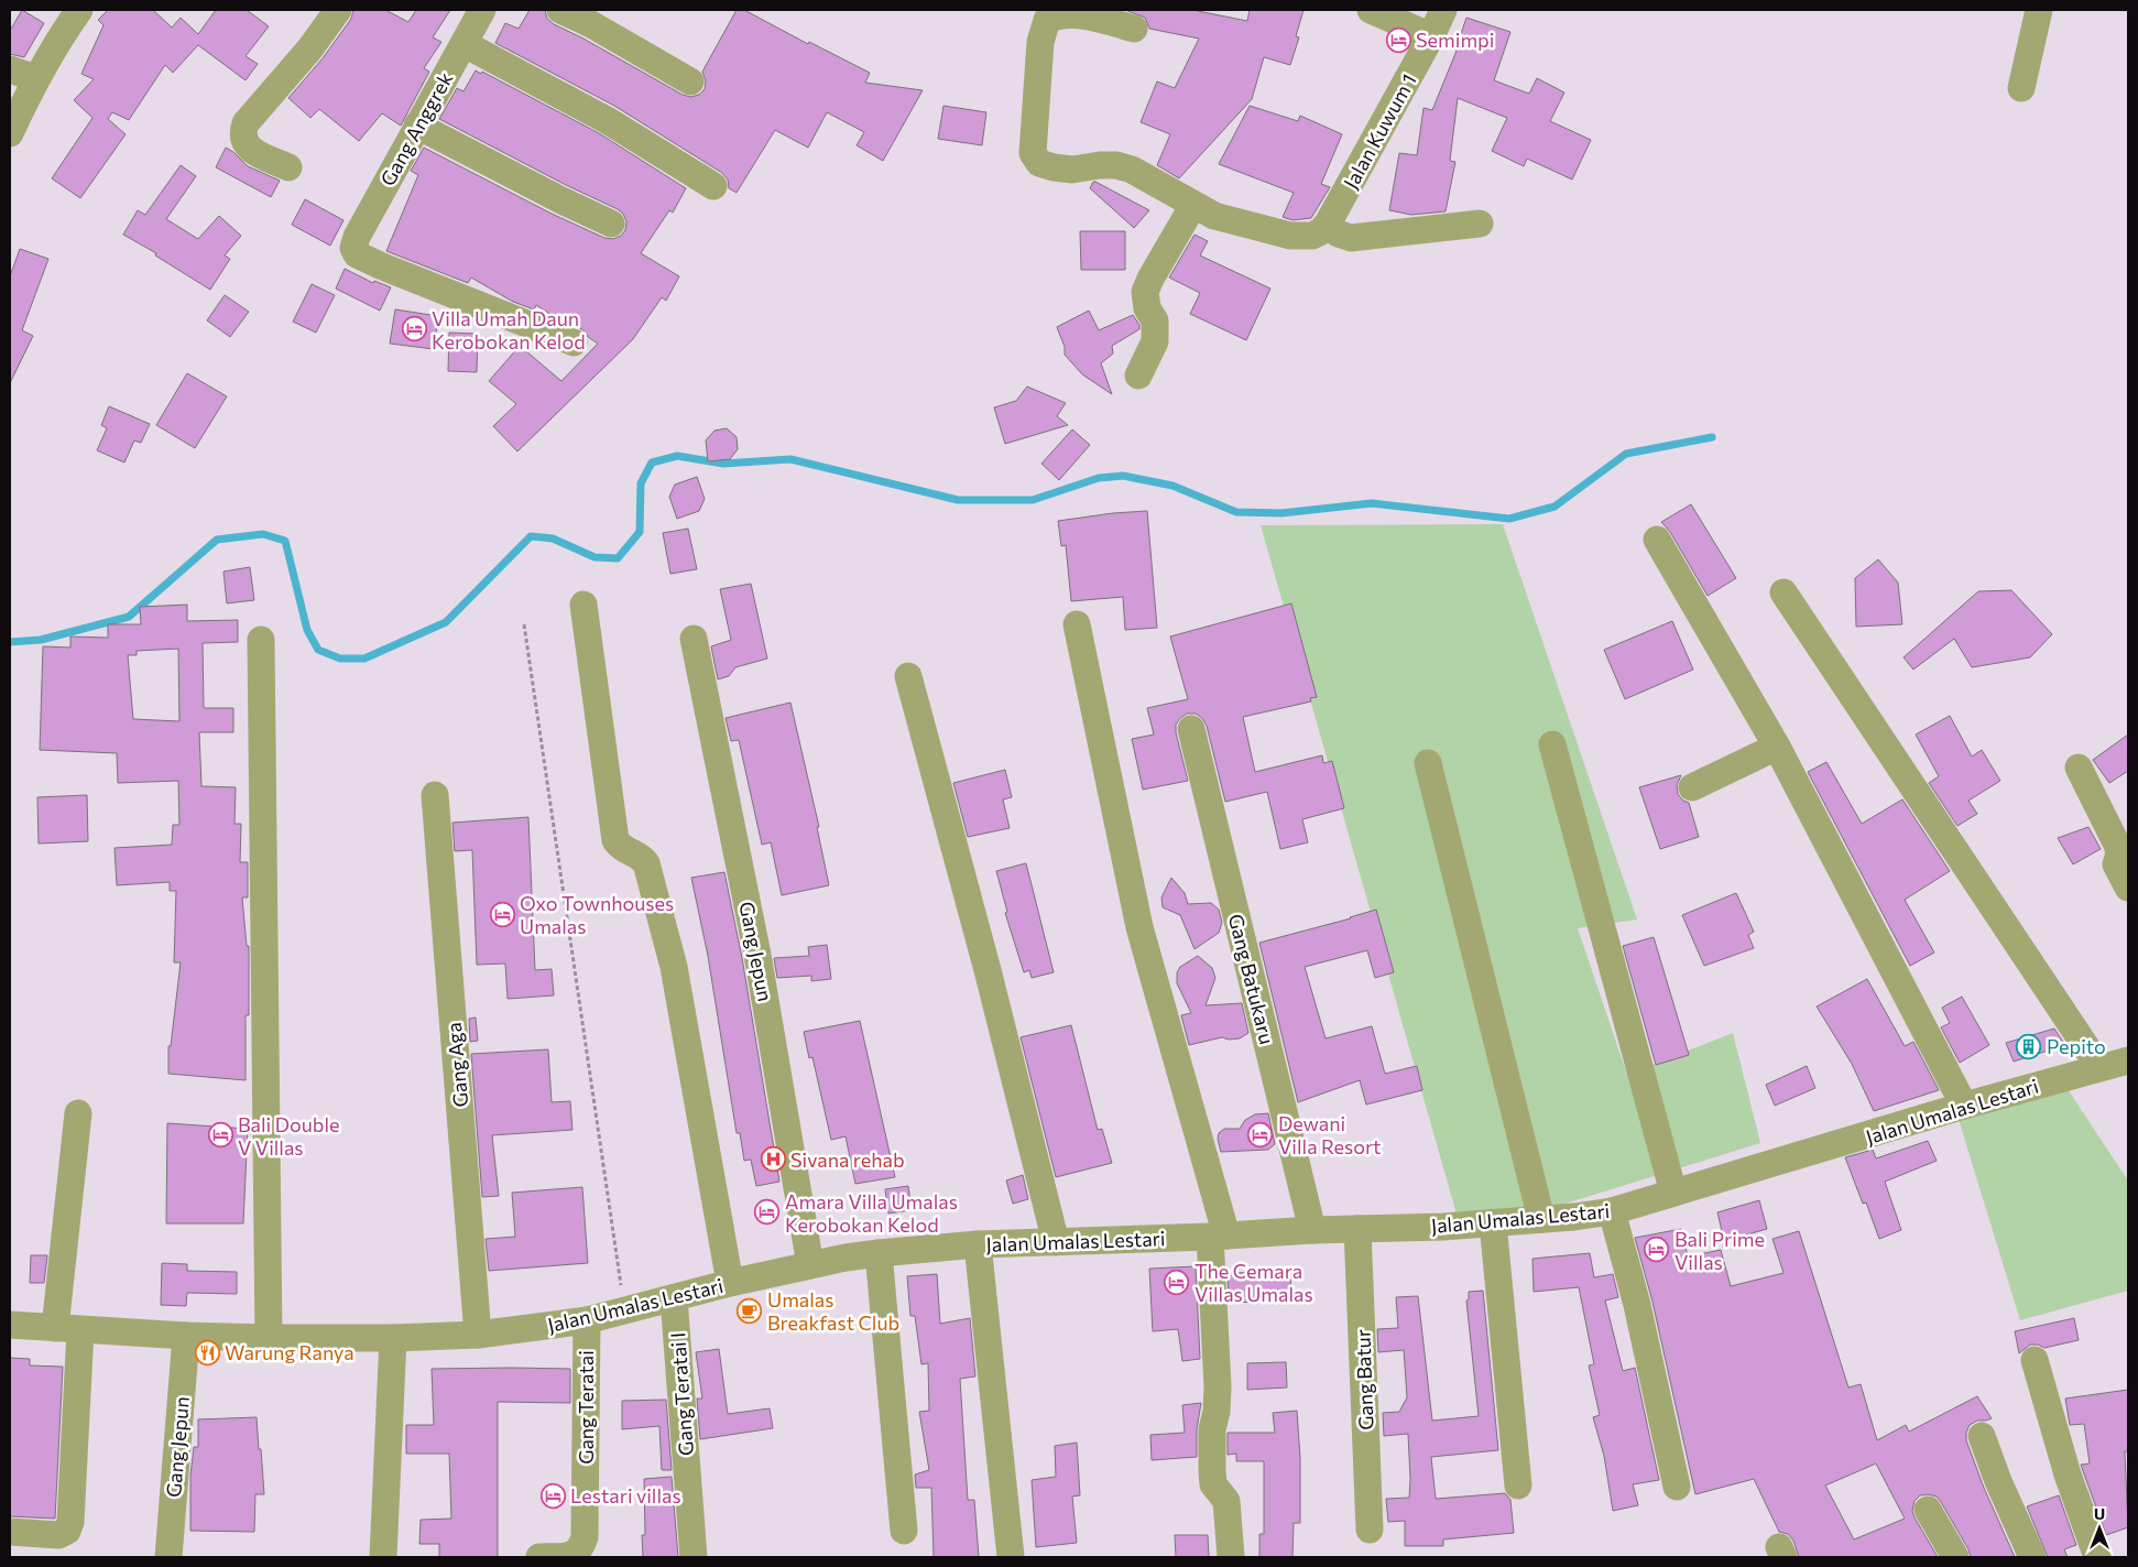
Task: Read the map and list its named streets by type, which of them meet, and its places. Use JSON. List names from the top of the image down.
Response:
{
  "streets": {
    "street": [
      "Gang Anggrek",
      "Jalan Kuwum 1",
      "Gang Jepun",
      "Gang Batukaru",
      "Gang Aga",
      "Jalan Umalas Lestari",
      "Gang Batur",
      "Gang Teratai I",
      "Gang Teratai"
    ]
  },
  "crossings": [
    ["Gang Jepun", "Jalan Umalas Lestari"],
    ["Gang Batukaru", "Jalan Umalas Lestari"],
    ["Gang Aga", "Jalan Umalas Lestari"],
    ["Jalan Umalas Lestari", "Gang Batur"],
    ["Jalan Umalas Lestari", "Gang Teratai I"],
    ["Jalan Umalas Lestari", "Gang Teratai"]
  ],
  "places": {
    "hotel": [
      "Semimpi",
      "Villa Umah Daun Kerobokan Kelod",
      "Oxo Townhouses Umalas",
      "Dewani Villa Resort",
      "Bali Double V Villas",
      "Amara Villa Umalas Kerobokan Kelod",
      "Bali Prime Villas",
      "The Cemara Villas Umalas",
      "Lestari villas"
    ],
    "building": ["Pepito"],
    "hospital": ["Sivana rehab"],
    "cafe": ["Umalas Breakfast Club"],
    "restaurant": ["Warung Ranya"]
  },
  "north": "top"
}
